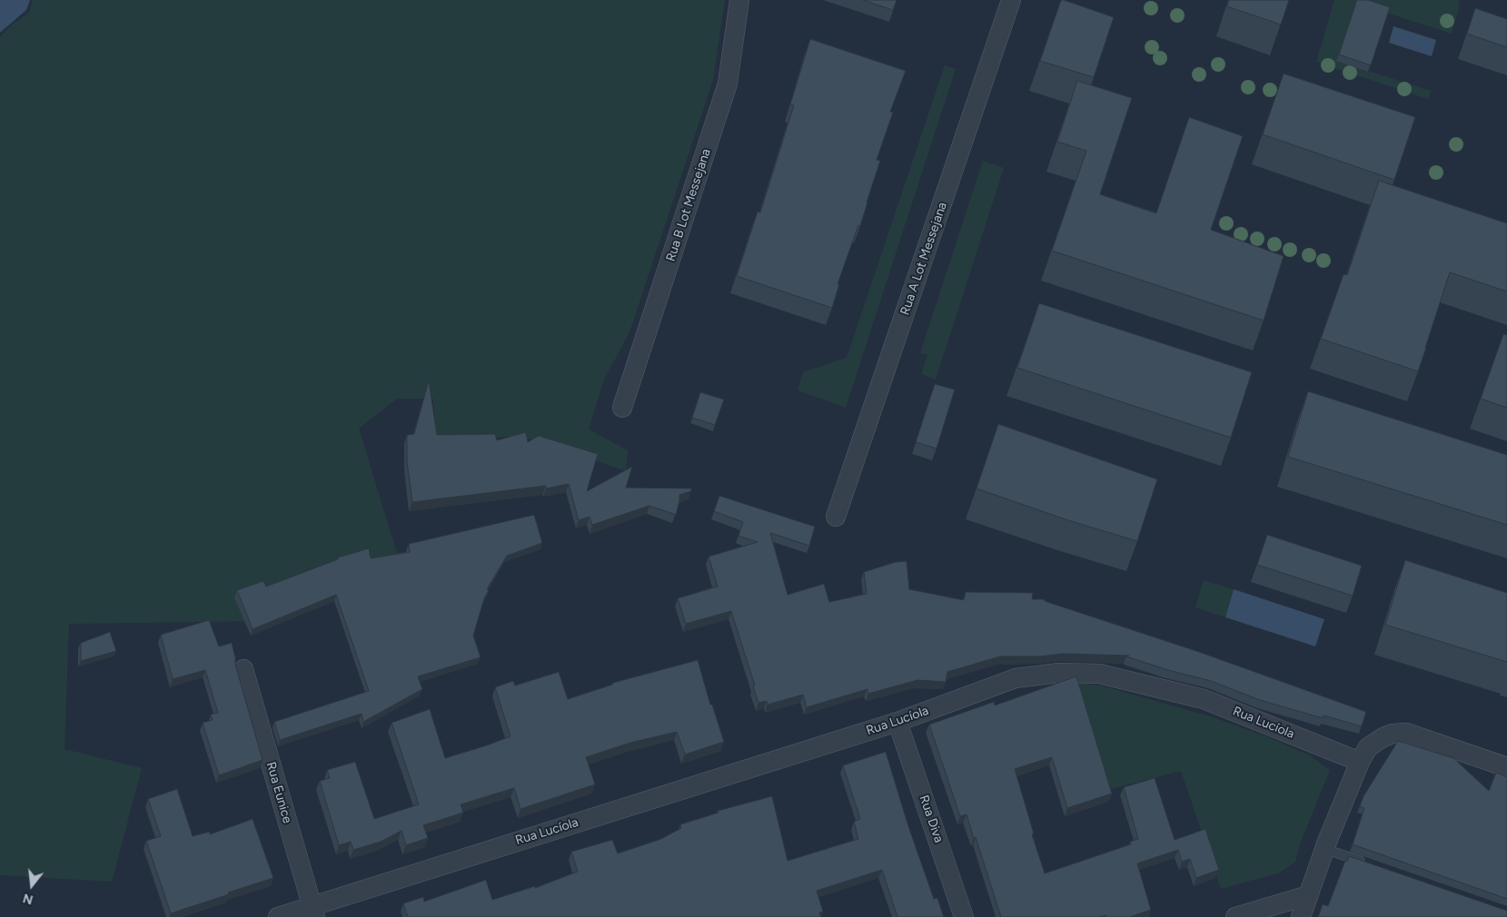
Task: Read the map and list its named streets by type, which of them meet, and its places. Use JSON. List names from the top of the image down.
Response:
{
  "streets": {
    "street": [
      "Rua B Lot Messejana",
      "Rua A Lot Messejana",
      "Rua Lucíola",
      "Rua Eunice",
      "Rua Diva"
    ]
  },
  "crossings": [
    ["Rua Lucíola", "Rua Eunice"],
    ["Rua Lucíola", "Rua Diva"]
  ],
  "north": "bottom"
}
